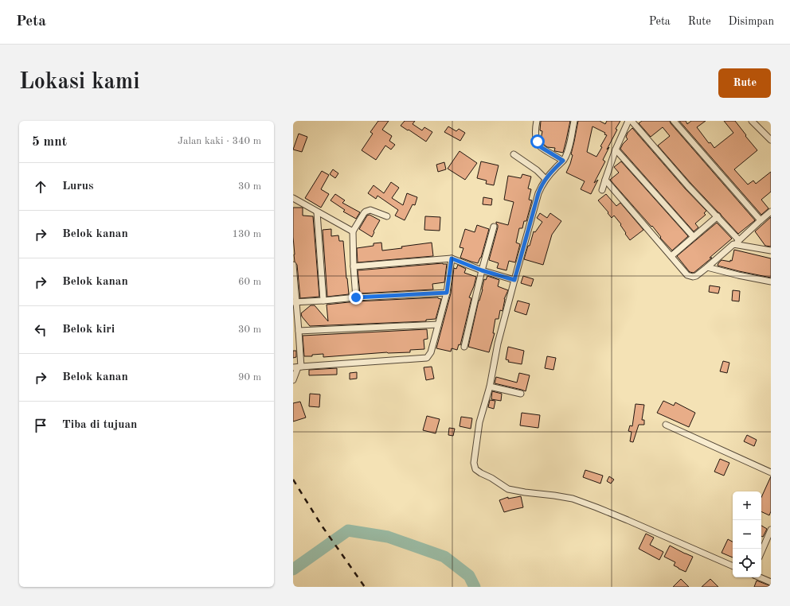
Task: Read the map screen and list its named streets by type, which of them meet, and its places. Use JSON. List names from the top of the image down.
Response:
{
  "page": {
    "header": "Peta",
    "nav": ["Peta", "Rute", "Disimpan"],
    "buttons": "Rute",
    "title": "Lokasi kami",
    "heading": ["5 mnt", "Jalan kaki · 340 m"],
    "list": [
      ["Lurus", "30 m"],
      ["Belok kanan", "130 m"],
      ["Belok kanan", "60 m"],
      ["Belok kiri", "30 m"],
      ["Belok kanan", "90 m"],
      "Tiba di tujuan"
    ],
    "map_buttons": ["+", "−"]
  }
}
